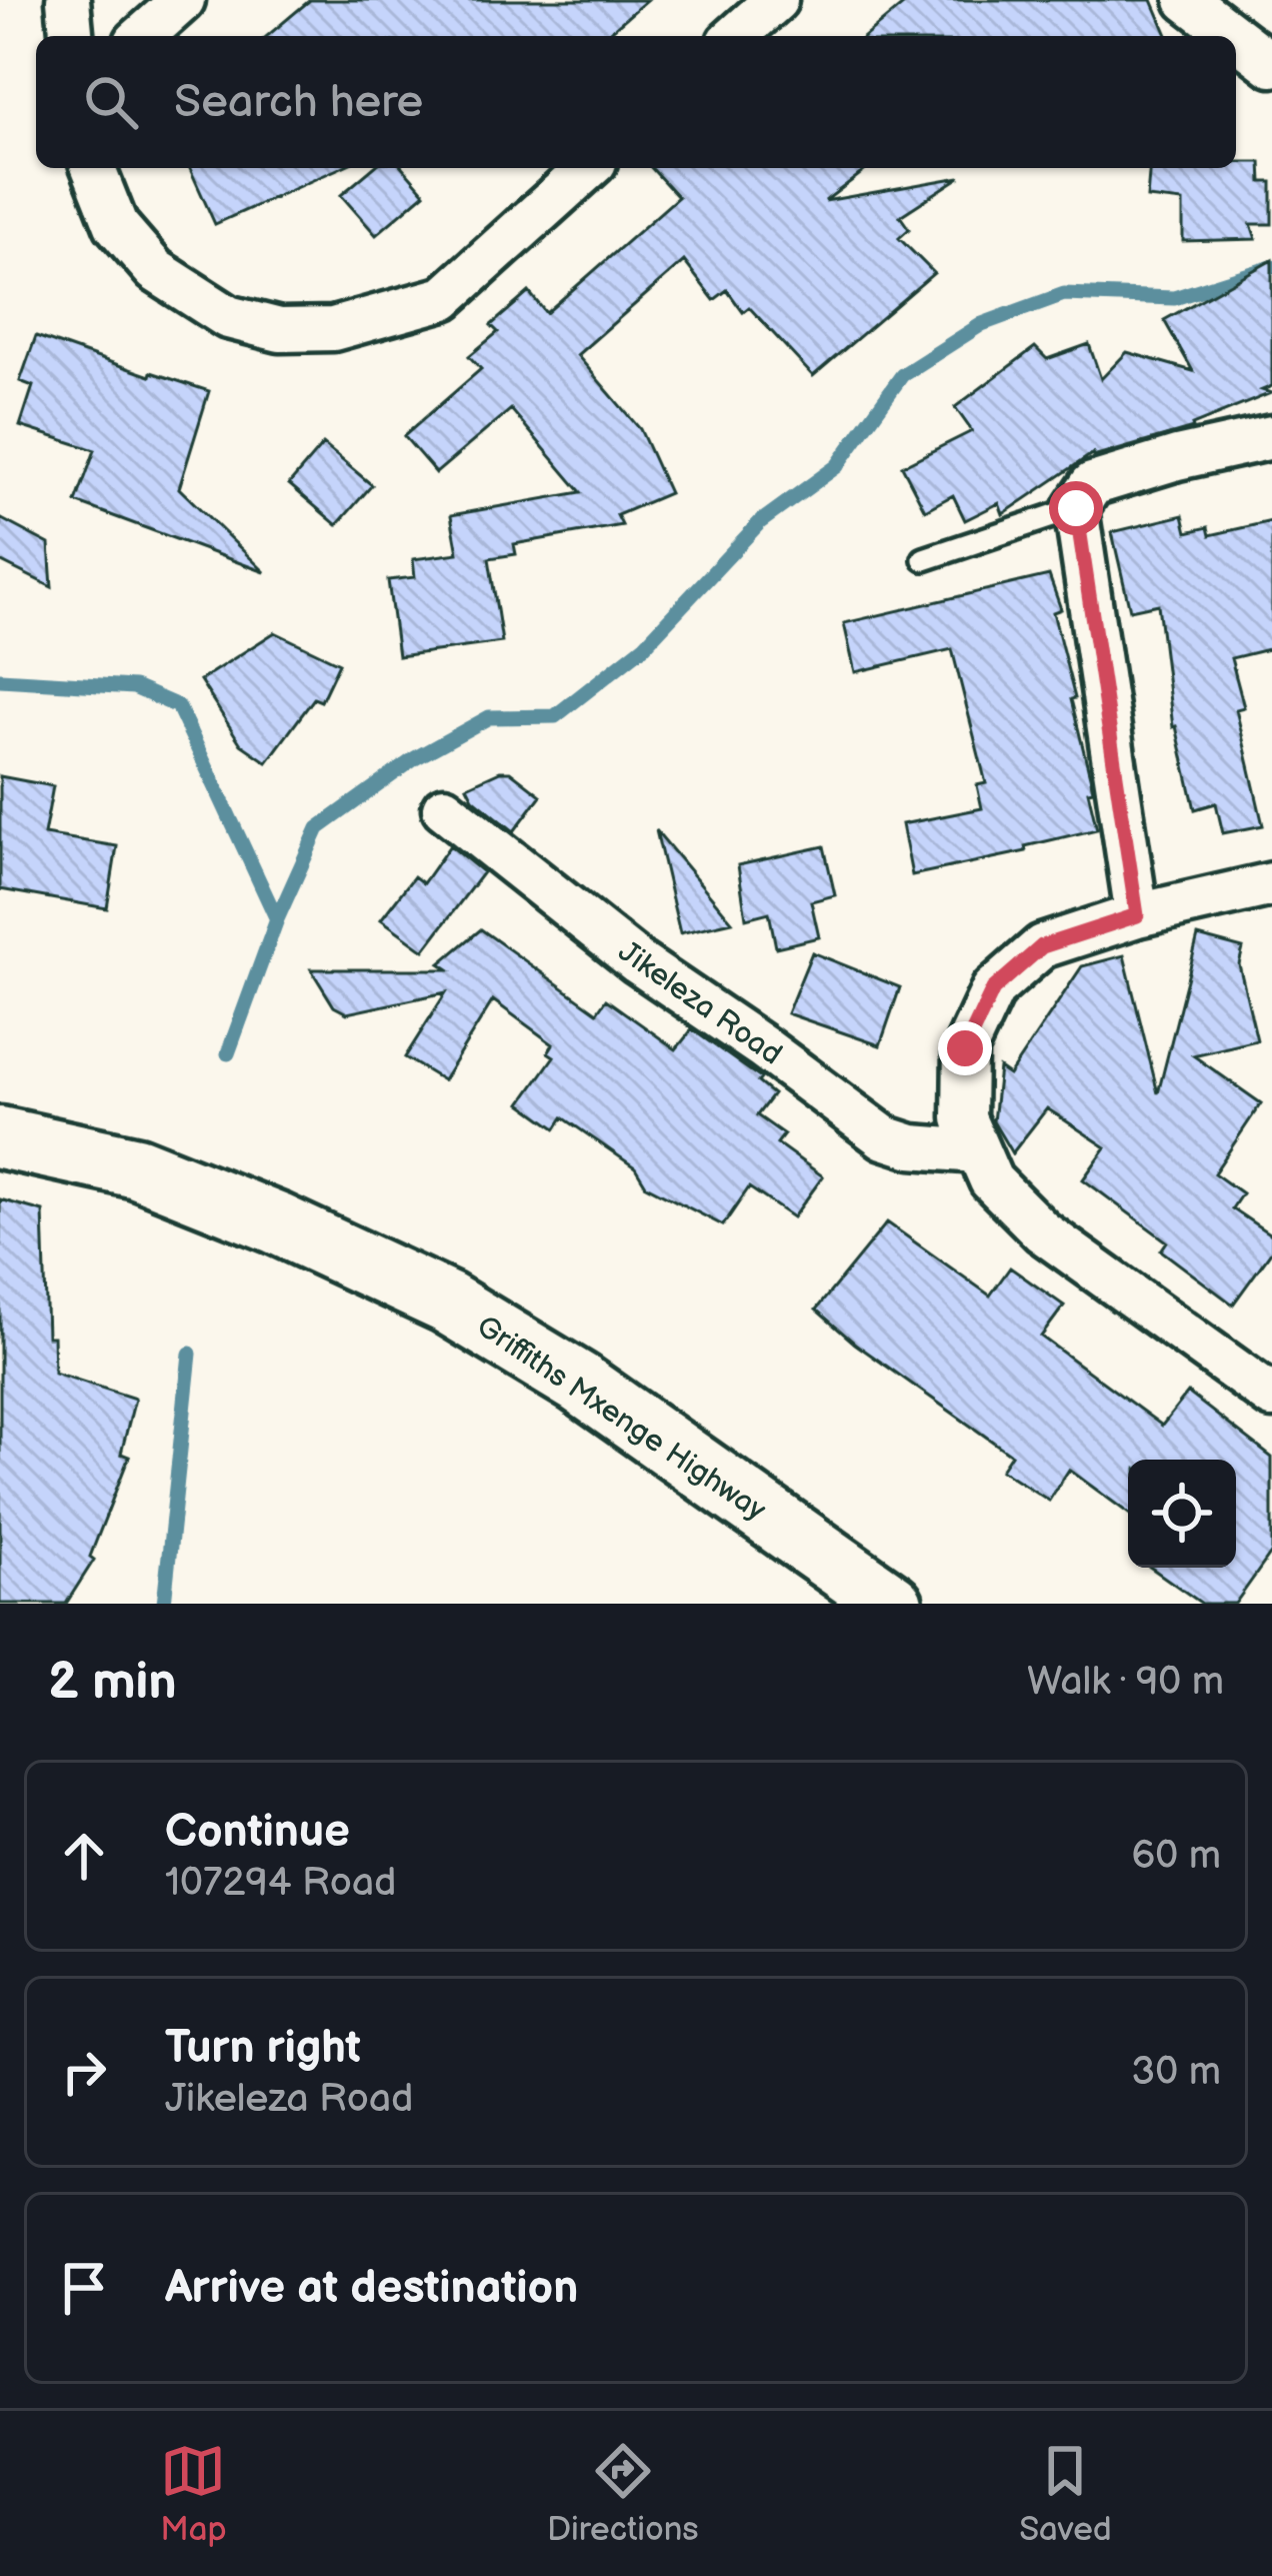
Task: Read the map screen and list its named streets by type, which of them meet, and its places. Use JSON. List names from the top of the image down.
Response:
{
  "streets": {
    "street": ["Jikeleza Road", "Griffiths Mxenge Highway"]
  },
  "page": {
    "search": "Search here",
    "heading": ["2 min", "Walk · 90 m"],
    "list": [
      ["Continue", "107294 Road", "60 m"],
      ["Turn right", "Jikeleza Road", "30 m"],
      "Arrive at destination"
    ],
    "nav": ["Map", "Directions", "Saved"]
  }
}
